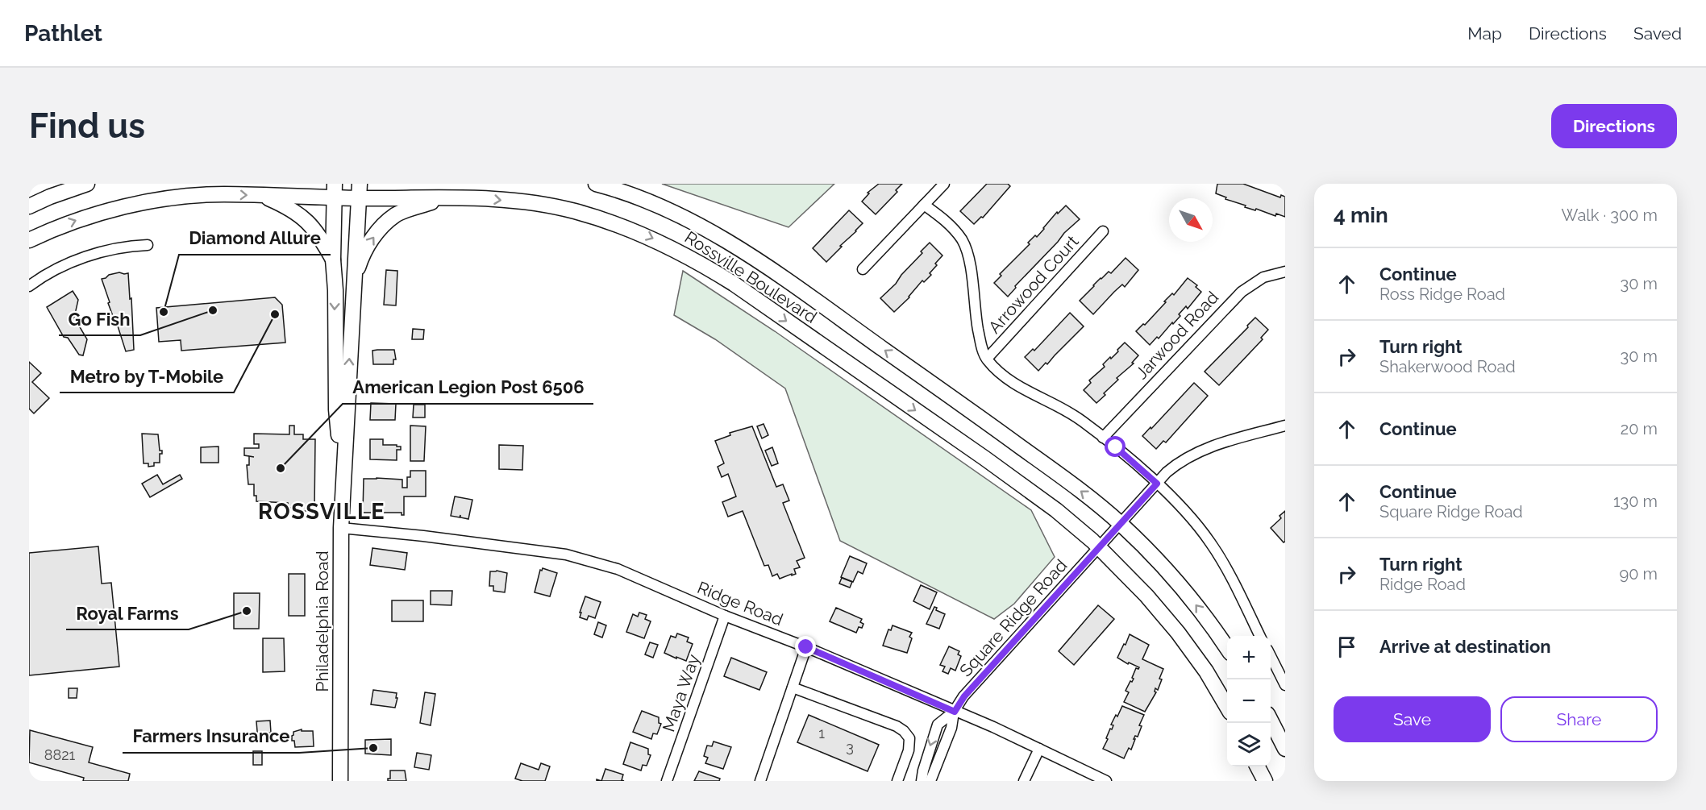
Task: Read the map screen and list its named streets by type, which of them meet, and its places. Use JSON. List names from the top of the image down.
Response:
{
  "streets": {
    "main road": ["Rossville Boulevard", "Philadelphia Road"],
    "street": [
      "Arrowood Court",
      "Jarwood Road",
      "Ridge Road",
      "Square Ridge Road",
      "Maya Way"
    ]
  },
  "crossings": [
    ["Rossville Boulevard", "Square Ridge Road"],
    ["Rossville Boulevard", "Philadelphia Road"],
    ["Ridge Road", "Square Ridge Road"],
    ["Ridge Road", "Philadelphia Road"],
    ["Ridge Road", "Maya Way"]
  ],
  "districts": ["ROSSVILLE"],
  "places": [
    "Go Fish",
    "Diamond Allure",
    "Metro by T-Mobile",
    "American Legion Post 6506",
    "Royal Farms",
    "Farmers Insurance"
  ],
  "house_numbers": ["1", "3", "8821"],
  "north": "bottom right",
  "page": {
    "header": "Pathlet",
    "nav": ["Map", "Directions", "Saved"],
    "buttons": [
      "Directions",
      ["Save", "Share"]
    ],
    "title": "Find us",
    "heading": ["4 min", "Walk · 300 m"],
    "list": [
      ["Continue", "Ross Ridge Road", "30 m"],
      ["Turn right", "Shakerwood Road", "30 m"],
      ["Continue", "20 m"],
      ["Continue", "Square Ridge Road", "130 m"],
      ["Turn right", "Ridge Road", "90 m"],
      "Arrive at destination"
    ],
    "map_buttons": ["+", "−"]
  }
}
